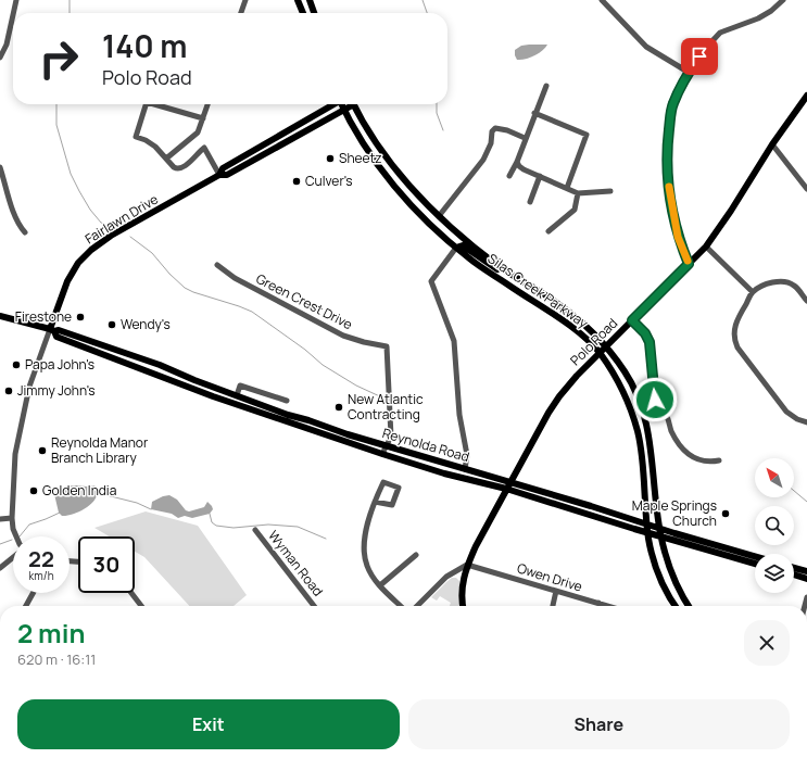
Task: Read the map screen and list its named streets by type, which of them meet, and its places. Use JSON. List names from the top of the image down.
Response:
{
  "streets": {
    "main road": [
      "Fairlawn Drive",
      "Silas Creek Parkway",
      "Polo Road",
      "Reynolda Road"
    ],
    "street": ["Green Crest Drive", "Wyman Road", "Owen Drive"]
  },
  "crossings": [
    ["Fairlawn Drive", "Silas Creek Parkway"],
    ["Fairlawn Drive", "Reynolda Road"],
    ["Green Crest Drive", "Reynolda Road"],
    ["Polo Road", "Reynolda Road"],
    ["Polo Road", "Owen Drive"]
  ],
  "places": [
    "Sheetz",
    "Culver's",
    "Firestone",
    "Wendy's",
    "Papa John's",
    "Jimmy John's",
    "New Atlantic Contracting",
    "Reynolda Manor Branch Library",
    "Golden India",
    "Maple Springs Church"
  ],
  "north": "top left",
  "page": {
    "turn": ["140 m", "Polo Road"],
    "speed": "22 km/h",
    "limit": "30",
    "heading": ["2 min", "620 m · 16:11"],
    "buttons": ["Exit", "Share"]
  }
}
